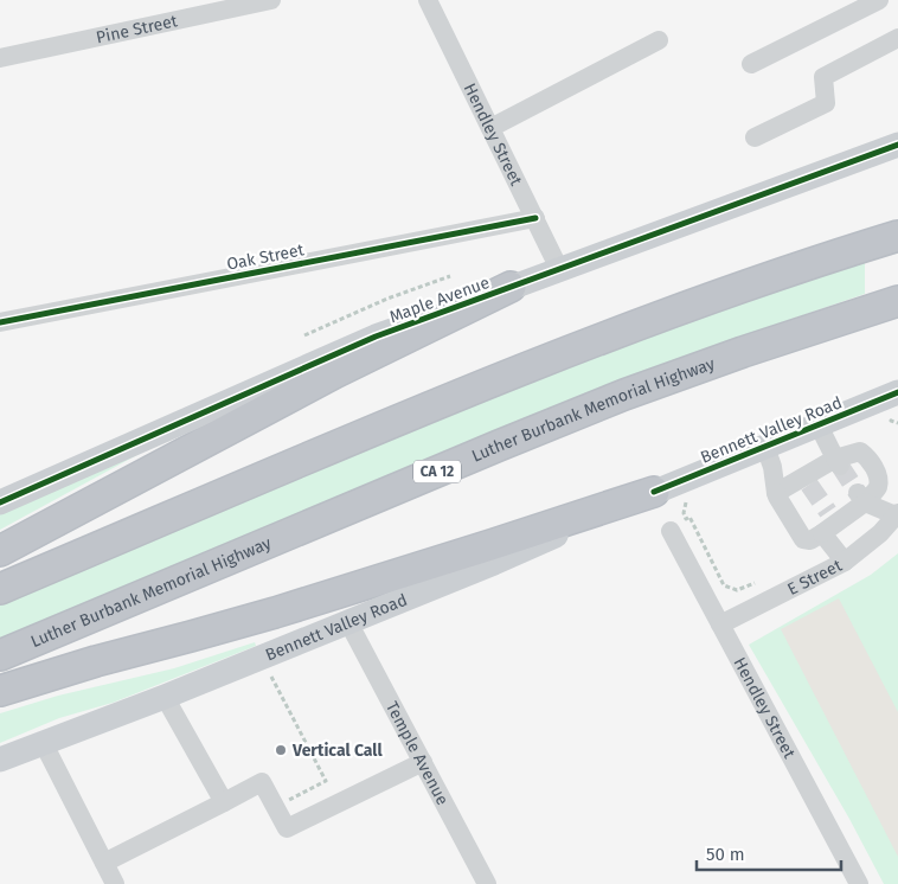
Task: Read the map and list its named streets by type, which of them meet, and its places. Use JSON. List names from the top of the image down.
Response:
{
  "streets": {
    "highway": ["Luther Burbank Memorial Highway", "CA 12"],
    "main road": ["Maple Avenue", "Bennett Valley Road"],
    "street": [
      "Pine Street",
      "Hendley Street",
      "Oak Street",
      "E Street",
      "Temple Avenue"
    ]
  },
  "crossings": [
    ["Hendley Street", "Oak Street"],
    ["Hendley Street", "Maple Avenue"],
    ["Hendley Street", "E Street"],
    ["Bennett Valley Road", "Temple Avenue"]
  ],
  "places": ["Vertical Call"],
  "scale_bar": "50 m"
}
